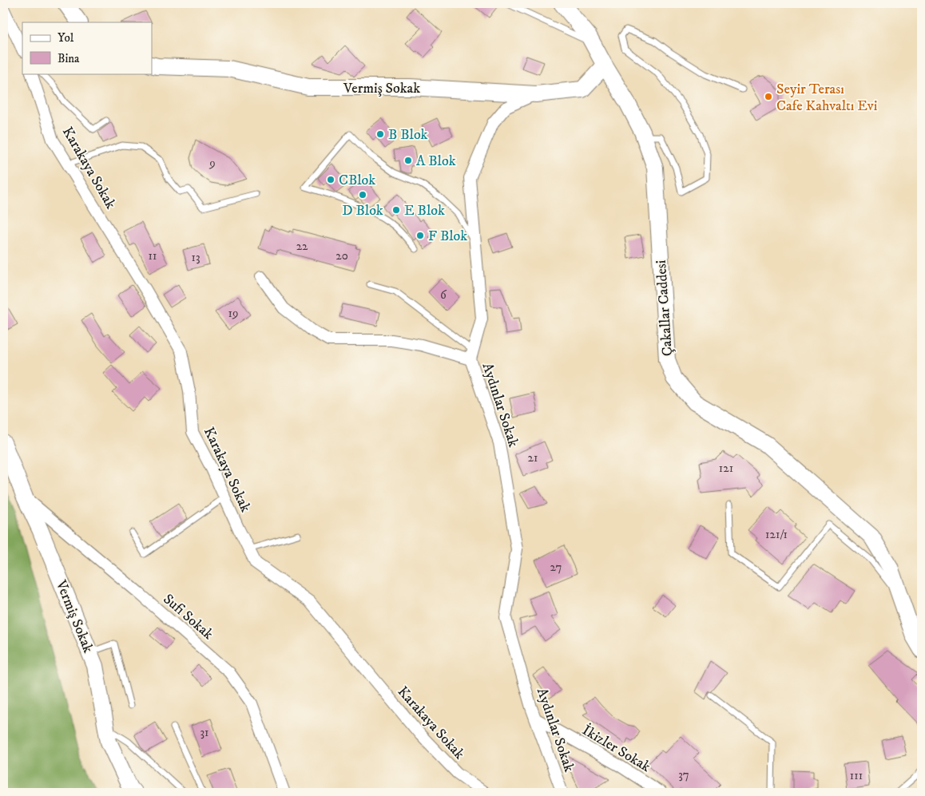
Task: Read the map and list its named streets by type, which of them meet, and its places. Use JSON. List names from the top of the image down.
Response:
{
  "streets": {
    "street": [
      "Vermiş Sokak",
      "Karakaya Sokak",
      "Çakallar Caddesi",
      "Aydınlar Sokak",
      "Sufi Sokak",
      "İkizler Sokak"
    ]
  },
  "crossings": [
    ["Vermiş Sokak", "Çakallar Caddesi"],
    ["Vermiş Sokak", "Aydınlar Sokak"],
    ["Vermiş Sokak", "Sufi Sokak"],
    ["Aydınlar Sokak", "İkizler Sokak"]
  ],
  "places": [
    "Seyir Terası Cafe Kahvaltı Evi",
    "B Blok",
    "A Blok",
    "CBlok",
    "D Blok",
    "E Blok",
    "F Blok"
  ],
  "house_numbers": [
    "9",
    "22",
    "11",
    "20",
    "13",
    "6",
    "19",
    "21",
    "121",
    "121/1",
    "27",
    "31",
    "37",
    "111"
  ],
  "legend": ["Yol", "Bina"]
}
